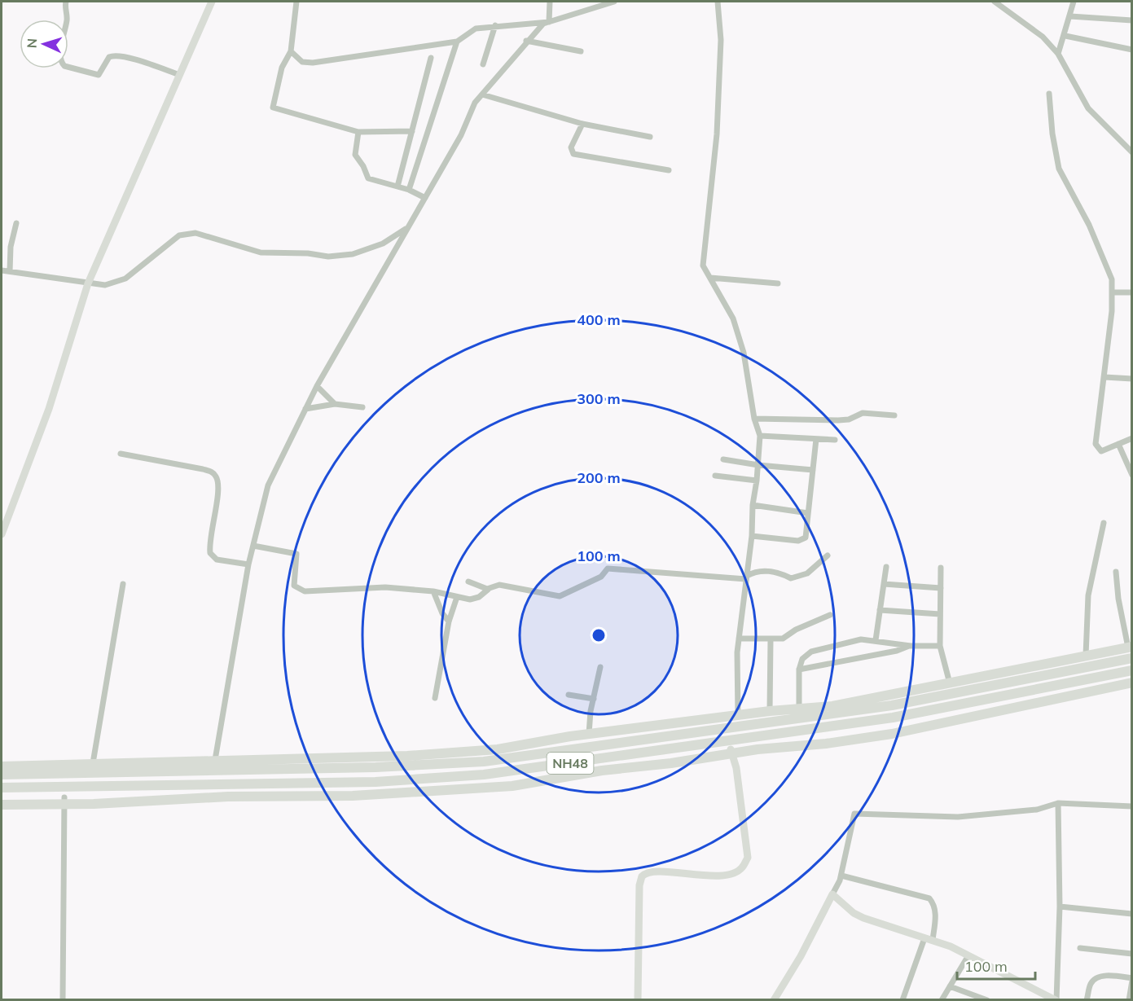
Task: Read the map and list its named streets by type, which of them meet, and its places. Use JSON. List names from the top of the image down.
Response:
{
  "streets": {
    "highway": ["NH48"]
  },
  "scale_bar": "100 m",
  "north": "left",
  "rings": [
    "400 m",
    "300 m",
    "200 m",
    "100 m"
  ]
}
